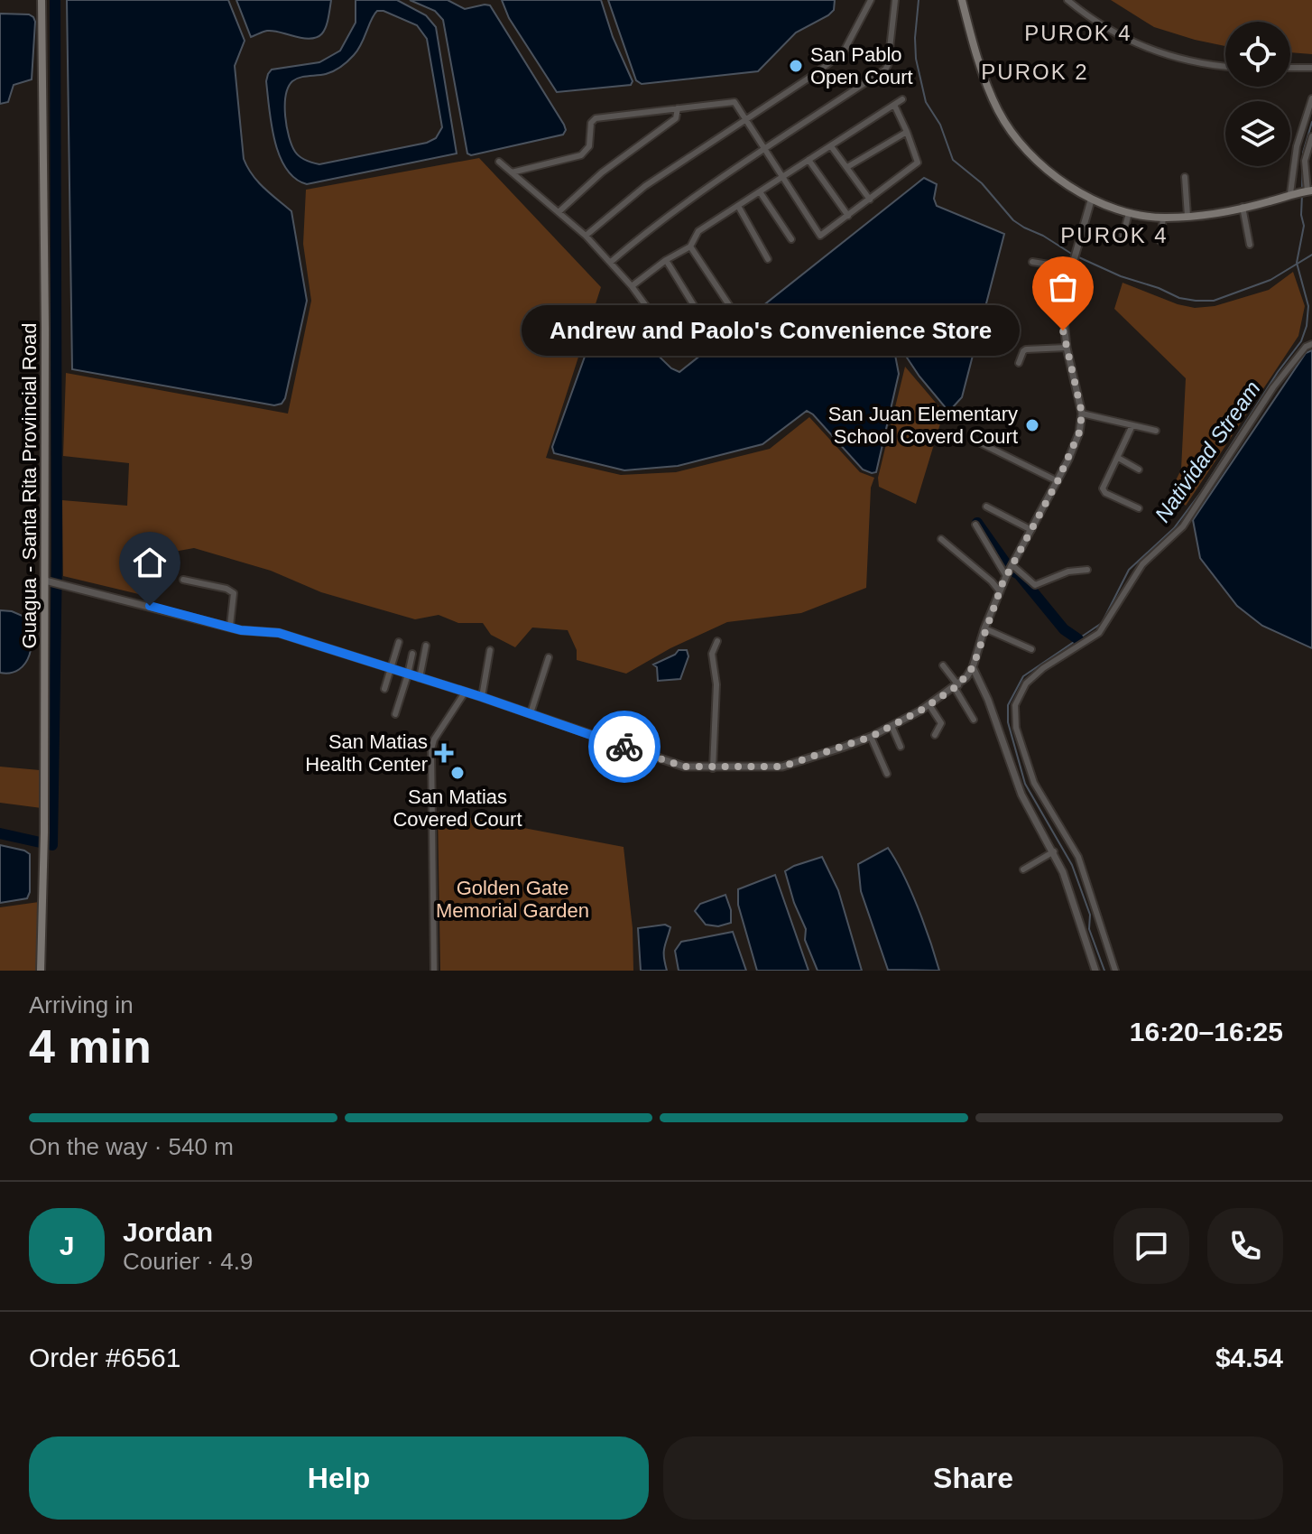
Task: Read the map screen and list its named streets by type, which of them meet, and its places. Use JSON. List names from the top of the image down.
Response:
{
  "streets": {
    "main road": ["Guagua - Santa Rita Provincial Road"]
  },
  "districts": ["PUROK 4", "PUROK 2", "PUROK 4"],
  "water": ["Natividad Stream"],
  "parks": ["Golden Gate Memorial Garden"],
  "places": {
    "other": [
      "San Pablo Open Court",
      "Andrew and Paolo's Convenience Store",
      "San Juan Elementary School Coverd Court",
      "San Matias Covered Court"
    ],
    "health": ["San Matias Health Center"]
  },
  "page": {
    "bubble": "Andrew and Paolo's Convenience Store",
    "heading": ["4 min", "Arriving in", "16:20–16:25"],
    "panel": [
      "Jordan",
      "Courier · 4.9",
      "Order #6561",
      "$4.54"
    ],
    "bar": "On the way · 540 m",
    "round": "J",
    "buttons": ["Help", "Share"]
  }
}
